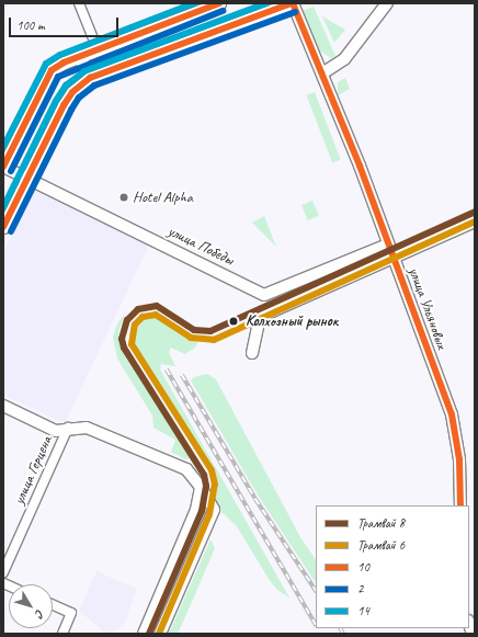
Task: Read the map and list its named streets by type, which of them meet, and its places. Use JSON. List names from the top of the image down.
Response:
{
  "streets": {
    "street": ["улица Победы", "улица Ульяновых", "улица Герцена"]
  },
  "crossings": [
    ["улица Победы", "улица Ульяновых"]
  ],
  "places": ["Hotel Alpha", "Колхозный рынок"],
  "lines": [
    "transit line 10",
    "transit line 14",
    "transit line 2",
    "tram line 8",
    "tram line 6"
  ],
  "legend": [
    "Трамвай 8",
    "Трамвай 6",
    "10",
    "2",
    "14"
  ],
  "scale_bar": "100 m",
  "north": "bottom right"
}
